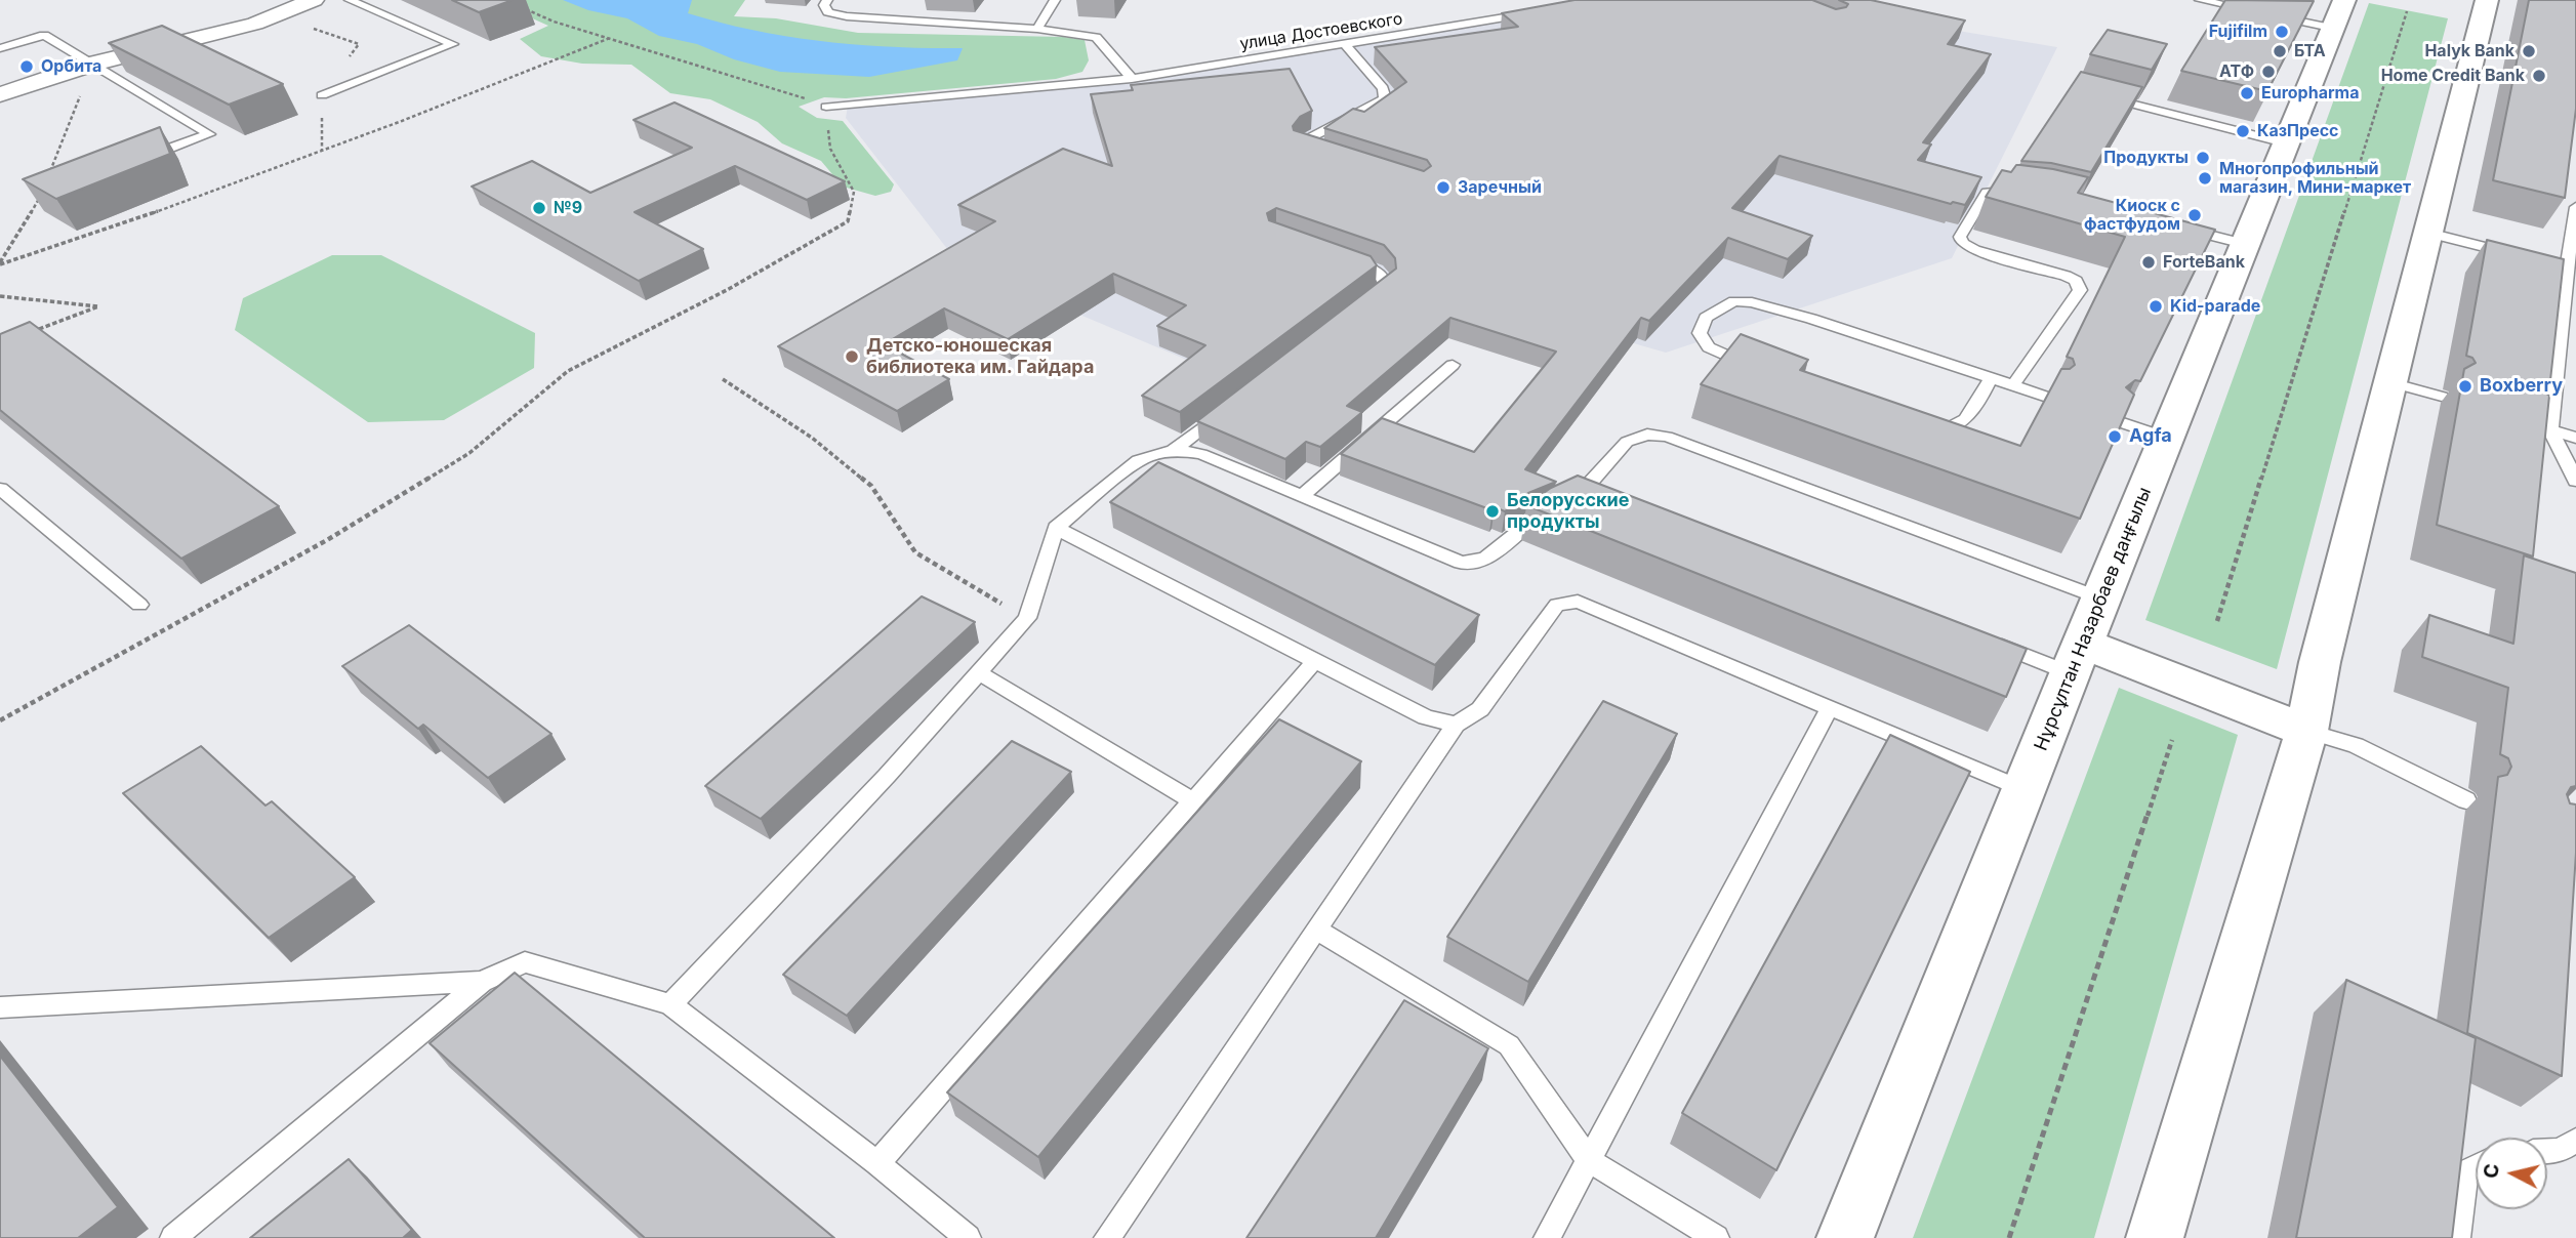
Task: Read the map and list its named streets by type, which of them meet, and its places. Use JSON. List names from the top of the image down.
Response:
{
  "streets": {
    "main road": ["Нұрсұлтан Назарбаев даңғылы"],
    "lane": ["улица Достоевского"]
  },
  "places": [
    "Fujifilm",
    "БТА",
    "Halyk Bank",
    "Орбита",
    "АТФ",
    "Home Credit Bank",
    "Europharma",
    "КазПресс",
    "Продукты",
    "Многопрофильный магазин, Мини-маркет",
    "Заречный",
    "№9",
    "Киоск с фастфудом",
    "ForteBank",
    "Kid-parade",
    "Детско-юношеская библиотека им. Гайдара",
    "Boxberry",
    "Agfa",
    "Белорусские продукты"
  ],
  "north": "left"
}
